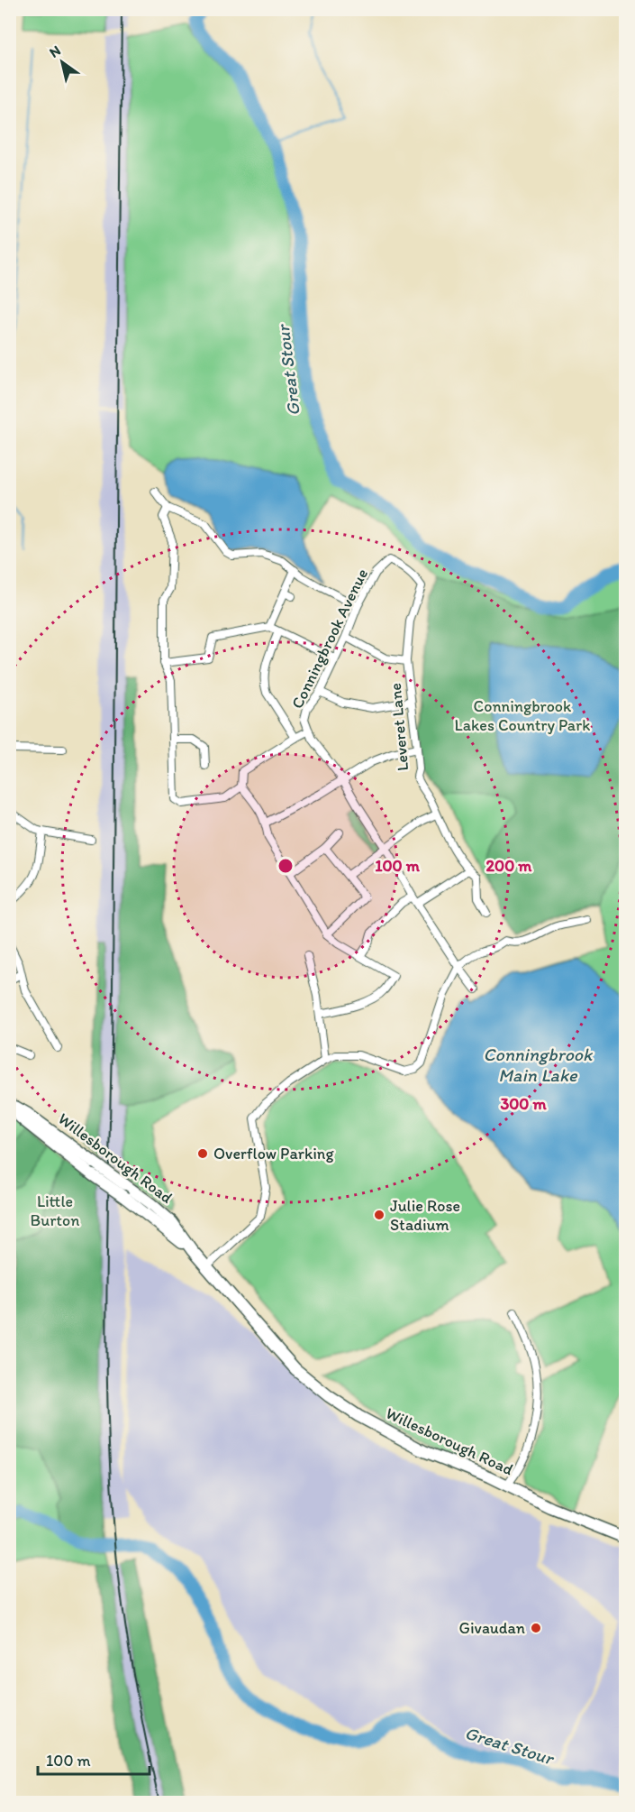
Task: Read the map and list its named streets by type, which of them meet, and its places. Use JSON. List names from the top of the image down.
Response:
{
  "streets": {
    "main road": ["Willesborough Road"],
    "street": ["Conningbrook Avenue", "Leveret Lane"]
  },
  "crossings": [
    ["Conningbrook Avenue", "Leveret Lane"]
  ],
  "water": ["Great Stour", "Conningbrook Main Lake"],
  "parks": ["Conningbrook Lakes Country Park", "Little Burton"],
  "places": ["Overflow Parking", "Julie Rose Stadium", "Givaudan"],
  "scale_bar": "100 m",
  "north": "top left",
  "rings": ["100 m", "200 m", "300 m"]
}
